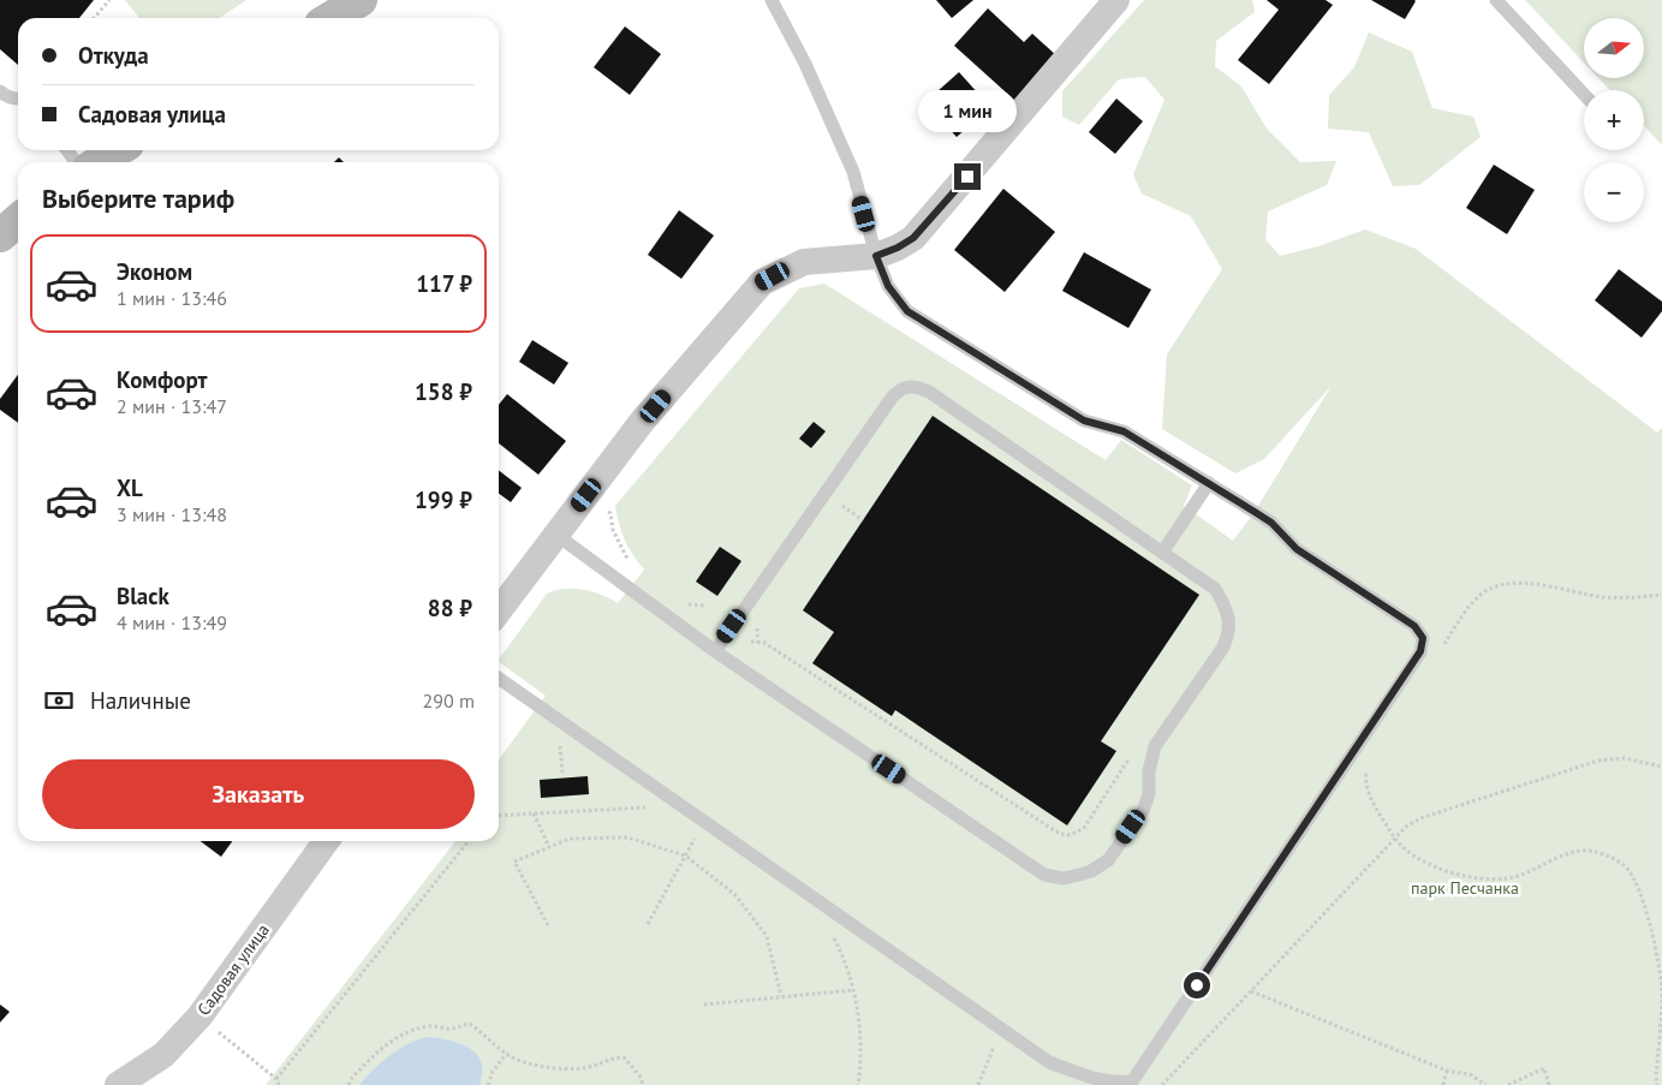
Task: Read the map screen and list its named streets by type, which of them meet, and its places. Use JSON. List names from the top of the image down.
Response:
{
  "streets": {
    "street": ["Садовая улица"]
  },
  "parks": ["парк Песчанка"],
  "north": "right",
  "page": {
    "map_buttons": ["+", "−"],
    "banner": ["Откуда", "Садовая улица"],
    "bubble": "1 мин",
    "heading": "Выберите тариф",
    "list": [
      {
        "name": "Эконом",
        "note": "1 мин · 13:46",
        "value": "117 ₽"
      },
      {
        "name": "Комфорт",
        "note": "2 мин · 13:47",
        "value": "158 ₽"
      },
      {
        "name": "XL",
        "note": "3 мин · 13:48",
        "value": "199 ₽"
      },
      {
        "name": "Black",
        "note": "4 мин · 13:49",
        "value": "88 ₽"
      }
    ],
    "pay": ["Наличные", "290 m"],
    "buttons": "Заказать"
  }
}
